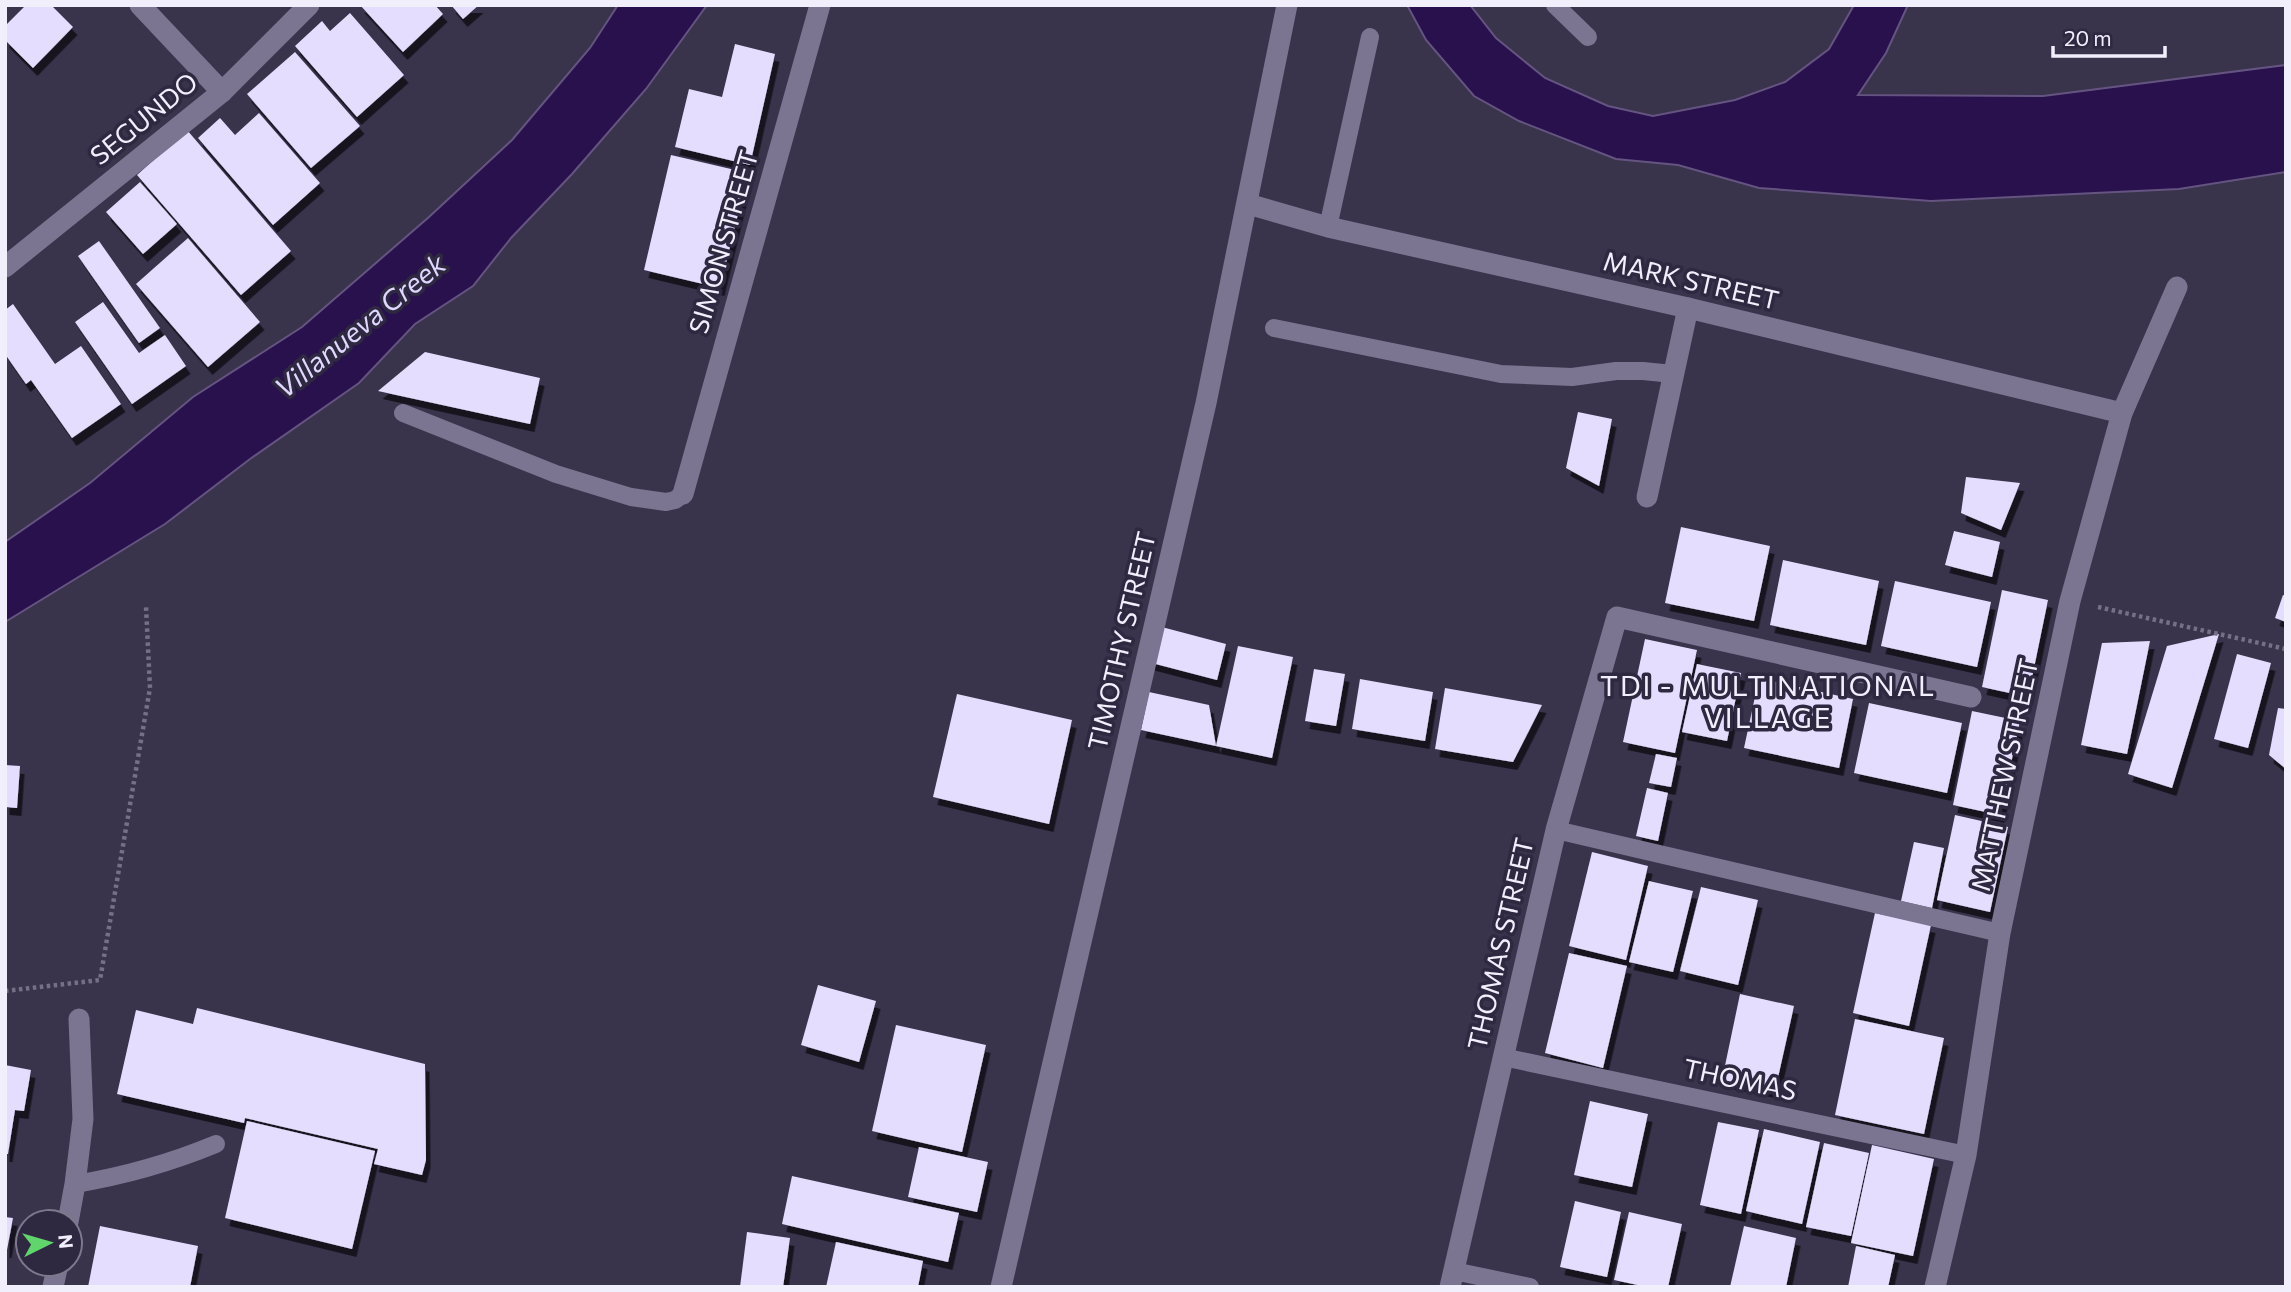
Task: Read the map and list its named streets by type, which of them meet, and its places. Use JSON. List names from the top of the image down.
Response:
{
  "streets": {
    "street": [
      "SEGUNDO",
      "SIMON STREET",
      "MARK STREET",
      "TIMOTHY STREET",
      "MATTHEW STREET",
      "THOMAS STREET"
    ],
    "lane": ["THOMAS"]
  },
  "crossings": [
    ["MARK STREET", "TIMOTHY STREET"],
    ["MARK STREET", "MATTHEW STREET"],
    ["MATTHEW STREET", "THOMAS"],
    ["THOMAS STREET", "THOMAS"]
  ],
  "districts": ["TDI - MULTINATIONAL VILLAGE"],
  "water": ["Villanueva Creek"],
  "scale_bar": "20 m",
  "north": "right"
}
